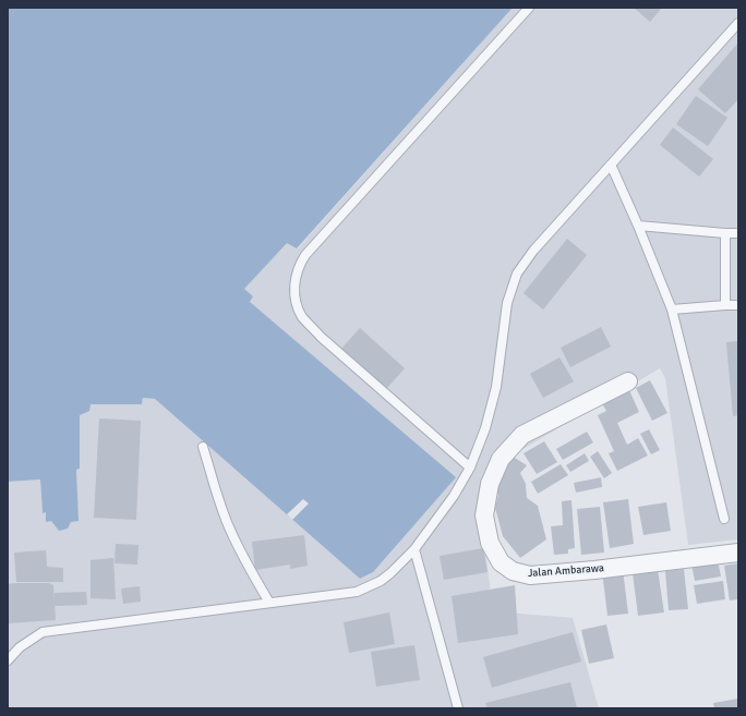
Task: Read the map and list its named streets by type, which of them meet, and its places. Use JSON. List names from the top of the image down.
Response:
{
  "streets": {
    "street": ["Jalan Ambarawa"]
  }
}
